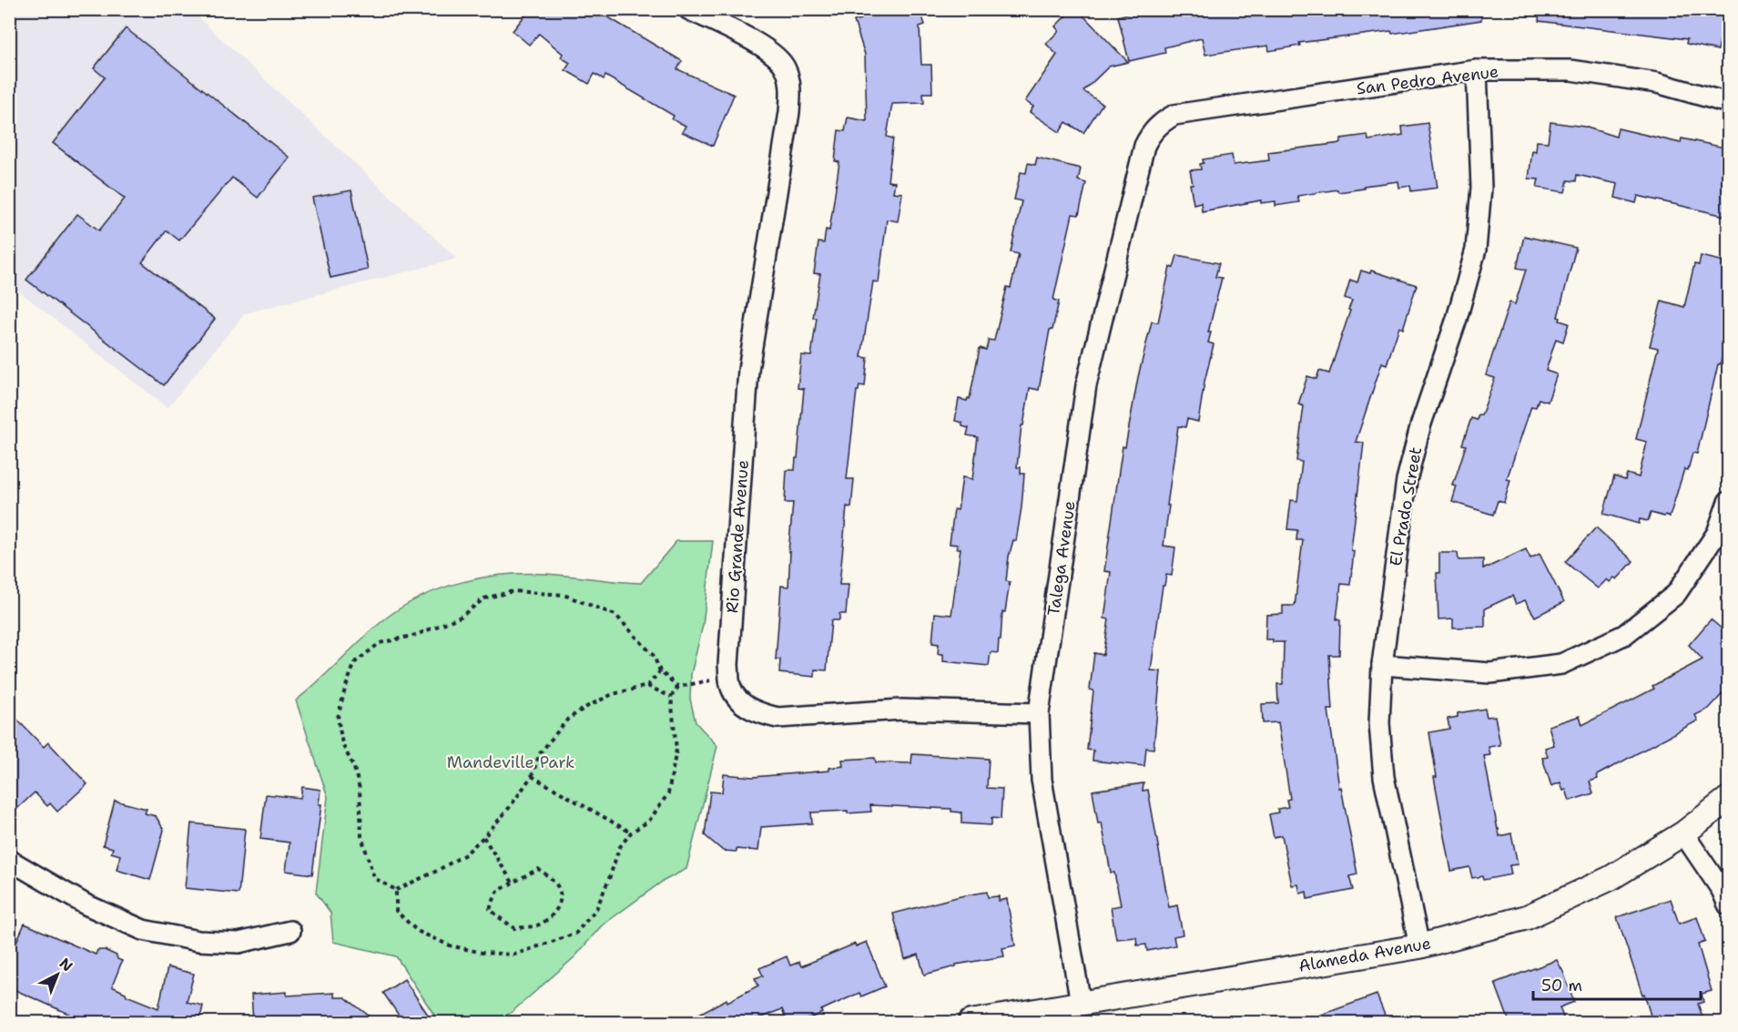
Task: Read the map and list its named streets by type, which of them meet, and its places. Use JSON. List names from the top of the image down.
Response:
{
  "streets": {
    "street": [
      "San Pedro Avenue",
      "El Prado Street",
      "Rio Grande Avenue",
      "Talega Avenue",
      "Alameda Avenue"
    ]
  },
  "crossings": [
    ["San Pedro Avenue", "El Prado Street"],
    ["San Pedro Avenue", "Talega Avenue"],
    ["El Prado Street", "Alameda Avenue"],
    ["Rio Grande Avenue", "Talega Avenue"],
    ["Talega Avenue", "Alameda Avenue"]
  ],
  "parks": ["Mandeville Park"],
  "scale_bar": "50 m",
  "north": "top right"
}
